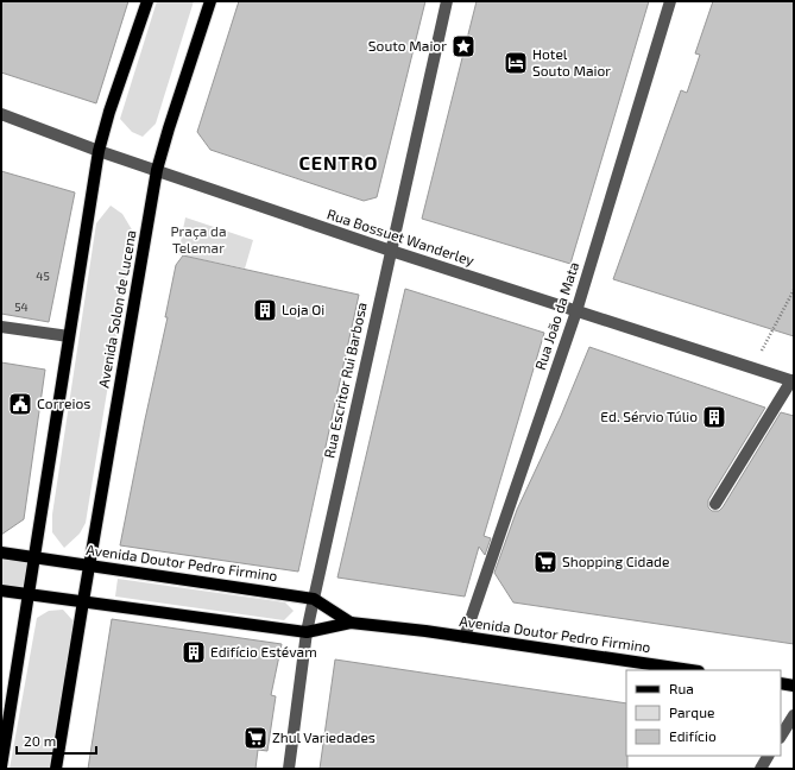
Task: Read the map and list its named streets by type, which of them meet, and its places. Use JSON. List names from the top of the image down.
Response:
{
  "streets": {
    "main road": ["Avenida Solon de Lucena", "Avenida Doutor Pedro Firmino"],
    "street": ["Rua Bossuet Wanderley", "Rua João da Mata", "Rua Escritor Rui Barbosa"]
  },
  "crossings": [
    ["Rua Bossuet Wanderley", "Avenida Solon de Lucena"],
    ["Rua Bossuet Wanderley", "Rua João da Mata"],
    ["Rua Bossuet Wanderley", "Rua Escritor Rui Barbosa"],
    ["Avenida Solon de Lucena", "Avenida Doutor Pedro Firmino"],
    ["Rua João da Mata", "Avenida Doutor Pedro Firmino"],
    ["Rua Escritor Rui Barbosa", "Avenida Doutor Pedro Firmino"]
  ],
  "districts": ["CENTRO"],
  "parks": ["Praça da Telemar"],
  "places": {
    "place": ["Souto Maior"],
    "hotel": ["Hotel Souto Maior"],
    "building": ["Loja Oi", "Ed. Sérvio Túlio", "Edifício Estévam"],
    "public building": ["Correios"],
    "supermarket": ["Shopping Cidade", "Zhul Variedades"]
  },
  "house_numbers": ["45", "54"],
  "legend": ["Rua", "Parque", "Edifício"],
  "scale_bar": "20 m"
}
